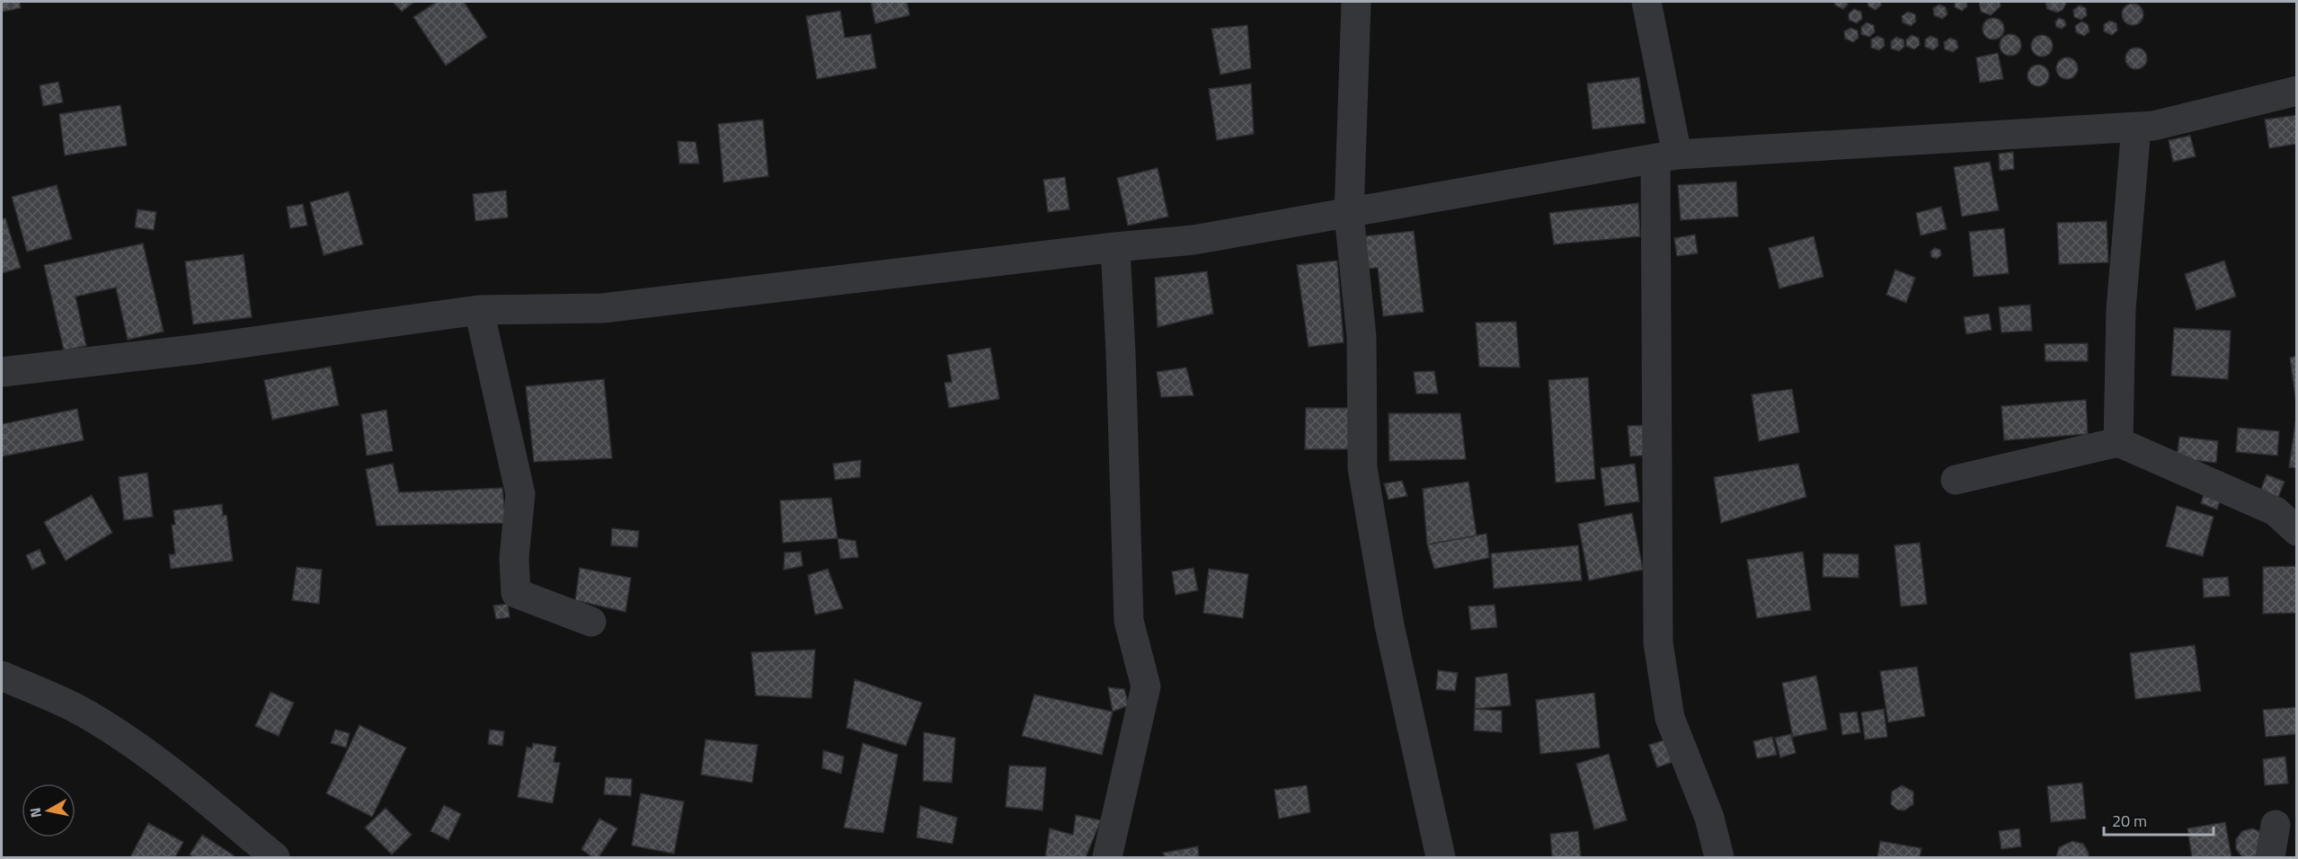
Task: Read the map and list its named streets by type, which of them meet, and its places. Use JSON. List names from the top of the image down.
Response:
{
  "scale_bar": "20 m",
  "north": "left"
}
